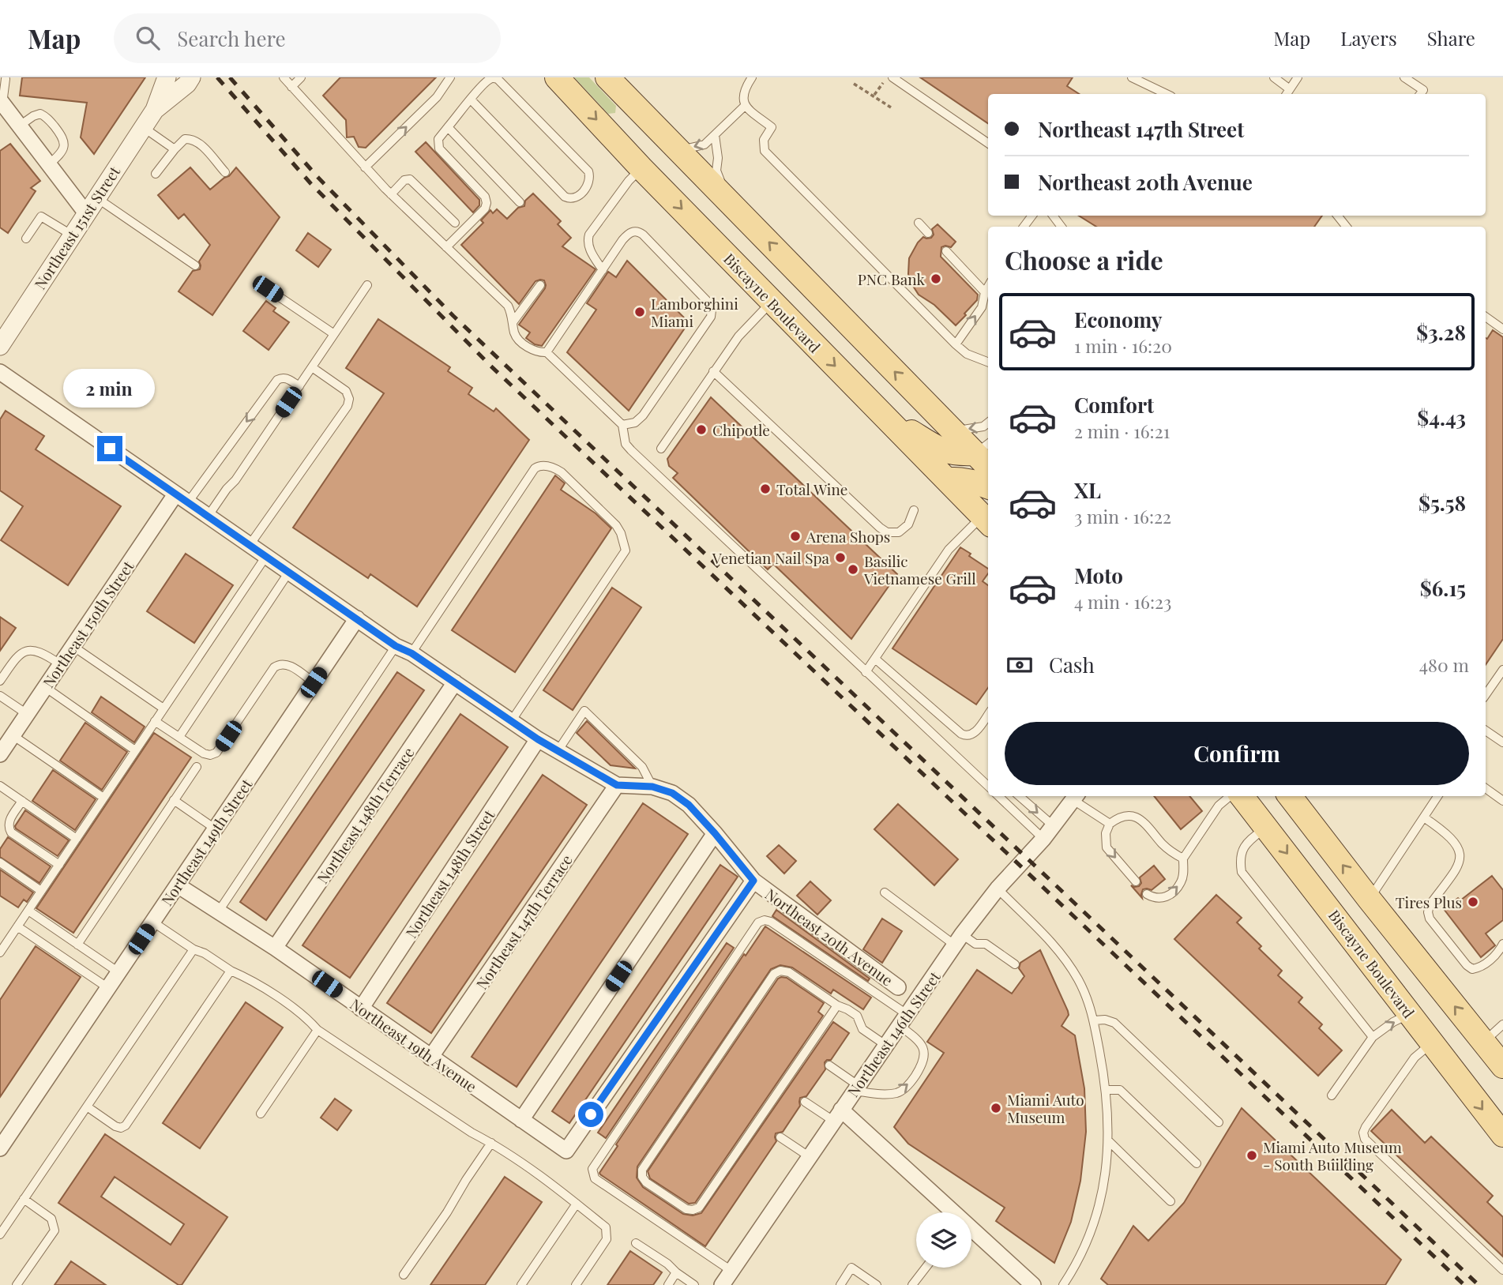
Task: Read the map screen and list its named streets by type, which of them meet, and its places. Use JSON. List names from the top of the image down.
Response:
{
  "streets": {
    "main road": ["Biscayne Boulevard"],
    "street": [
      "Northeast 151st Street",
      "Northeast 150th Street",
      "Northeast 148th Terrace",
      "Northeast 149th Street",
      "Northeast 148th Street",
      "Northeast 147th Terrace",
      "Northeast 20th Avenue",
      "Northeast 146th Street",
      "Northeast 19th Avenue"
    ]
  },
  "crossings": [
    ["Northeast 150th Street", "Northeast 20th Avenue"],
    ["Northeast 148th Terrace", "Northeast 20th Avenue"],
    ["Northeast 148th Terrace", "Northeast 19th Avenue"],
    ["Northeast 149th Street", "Northeast 20th Avenue"],
    ["Northeast 149th Street", "Northeast 19th Avenue"],
    ["Northeast 148th Street", "Northeast 20th Avenue"],
    ["Northeast 148th Street", "Northeast 19th Avenue"],
    ["Northeast 147th Terrace", "Northeast 20th Avenue"],
    ["Northeast 147th Terrace", "Northeast 19th Avenue"],
    ["Northeast 20th Avenue", "Northeast 19th Avenue"]
  ],
  "places": [
    "PNC Bank",
    "Lamborghini Miami",
    "Chipotle",
    "Total Wine",
    "Arena Shops",
    "Venetian Nail Spa",
    "Basilic Vietnamese Grill",
    "Tires Plus",
    "Miami Auto Museum",
    "Miami Auto Museum - South Building"
  ],
  "page": {
    "header": "Map",
    "search": "Search here",
    "nav": ["Map", "Layers", "Share"],
    "banner": ["Northeast 147th Street", "Northeast 20th Avenue"],
    "heading": "Choose a ride",
    "list": [
      {
        "name": "Economy",
        "note": "1 min · 16:20",
        "value": "$3.28"
      },
      {
        "name": "Comfort",
        "note": "2 min · 16:21",
        "value": "$4.43"
      },
      {
        "name": "XL",
        "note": "3 min · 16:22",
        "value": "$5.58"
      },
      {
        "name": "Moto",
        "note": "4 min · 16:23",
        "value": "$6.15"
      }
    ],
    "bubble": "2 min",
    "pay": ["Cash", "480 m"],
    "buttons": "Confirm"
  }
}
